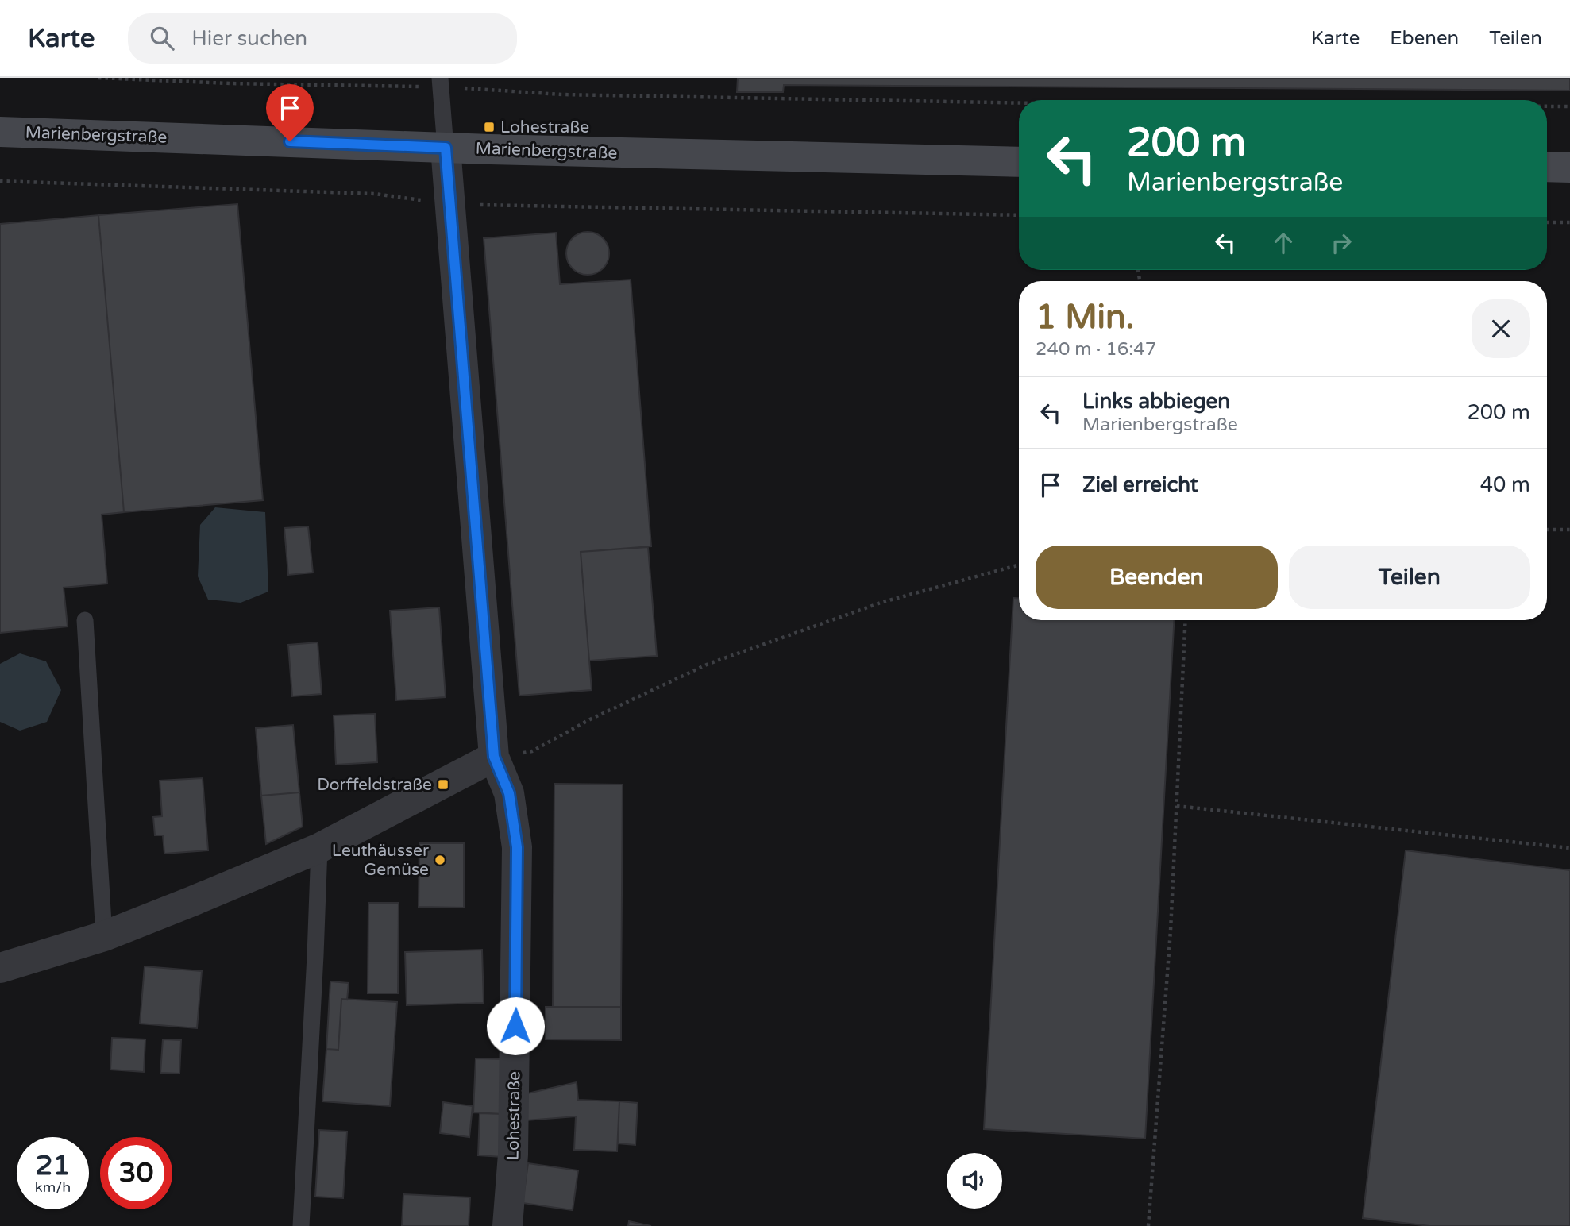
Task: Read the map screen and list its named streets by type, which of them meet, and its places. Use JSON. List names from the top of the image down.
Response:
{
  "streets": {
    "main road": ["Marienbergstraße"],
    "street": ["Lohestraße"]
  },
  "crossings": [
    ["Marienbergstraße", "Lohestraße"]
  ],
  "places": {
    "transit": ["Lohestraße", "Dorffeldstraße"],
    "other": ["Leuthäusser Gemüse"]
  },
  "page": {
    "header": "Karte",
    "search": "Hier suchen",
    "nav": ["Karte", "Ebenen", "Teilen"],
    "turn": ["200 m", "Marienbergstraße"],
    "heading": ["1 Min.", "240 m · 16:47"],
    "list": [
      {
        "name": "Links abbiegen",
        "note": "Marienbergstraße",
        "value": "200 m"
      },
      {
        "name": "Ziel erreicht",
        "value": "40 m"
      }
    ],
    "buttons": ["Beenden", "Teilen"],
    "speed": "21 km/h",
    "limit": "30"
  }
}
